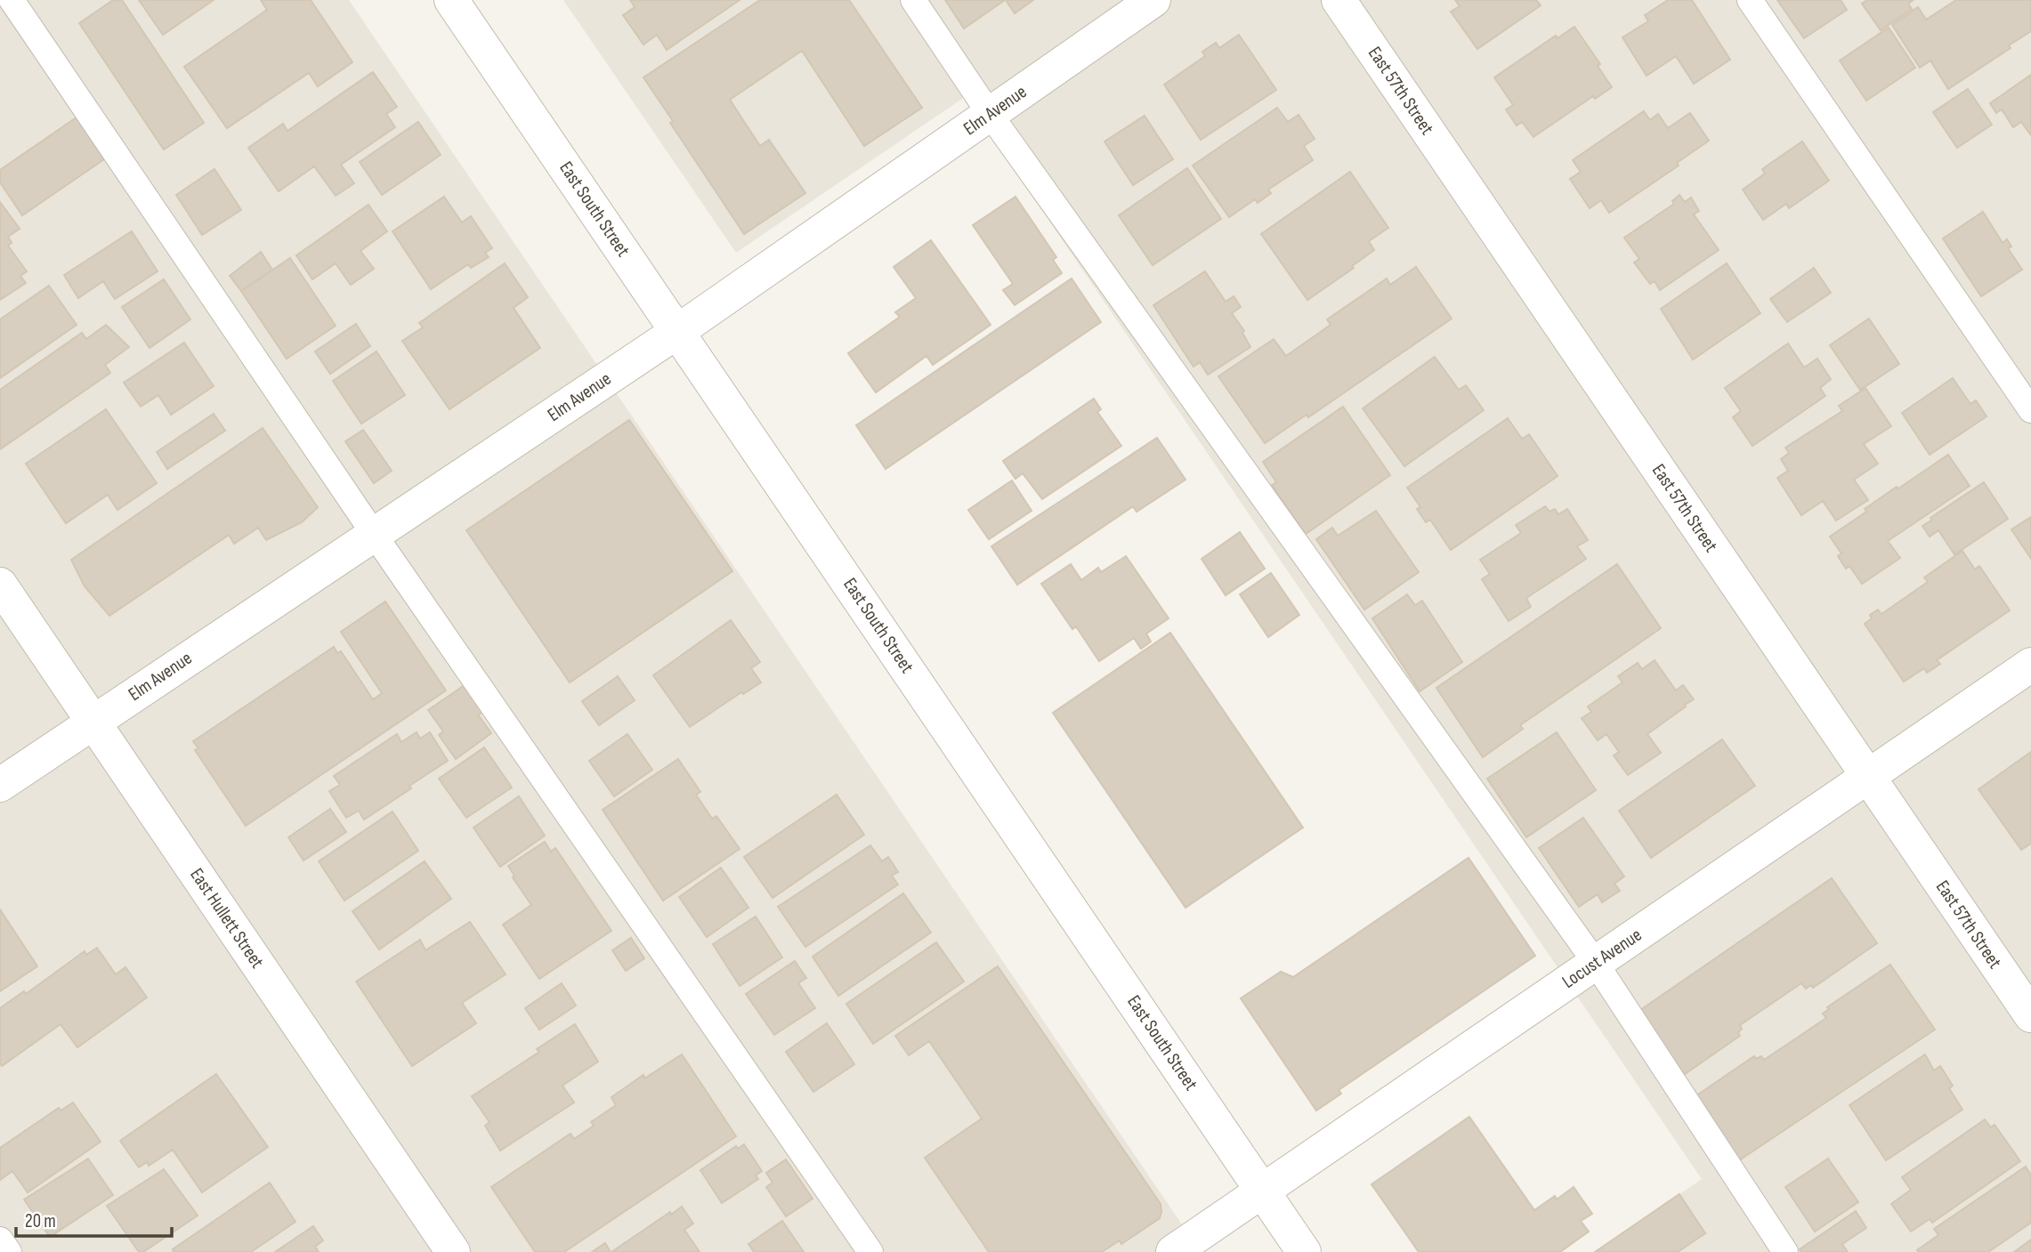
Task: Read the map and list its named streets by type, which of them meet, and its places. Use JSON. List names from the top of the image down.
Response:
{
  "streets": {
    "street": [
      "East 57th Street",
      "Elm Avenue",
      "East South Street",
      "East Hullett Street",
      "Locust Avenue"
    ]
  },
  "crossings": [
    ["East 57th Street", "Locust Avenue"],
    ["Elm Avenue", "East South Street"],
    ["Elm Avenue", "East Hullett Street"],
    ["East South Street", "Locust Avenue"]
  ],
  "scale_bar": "20 m"
}
